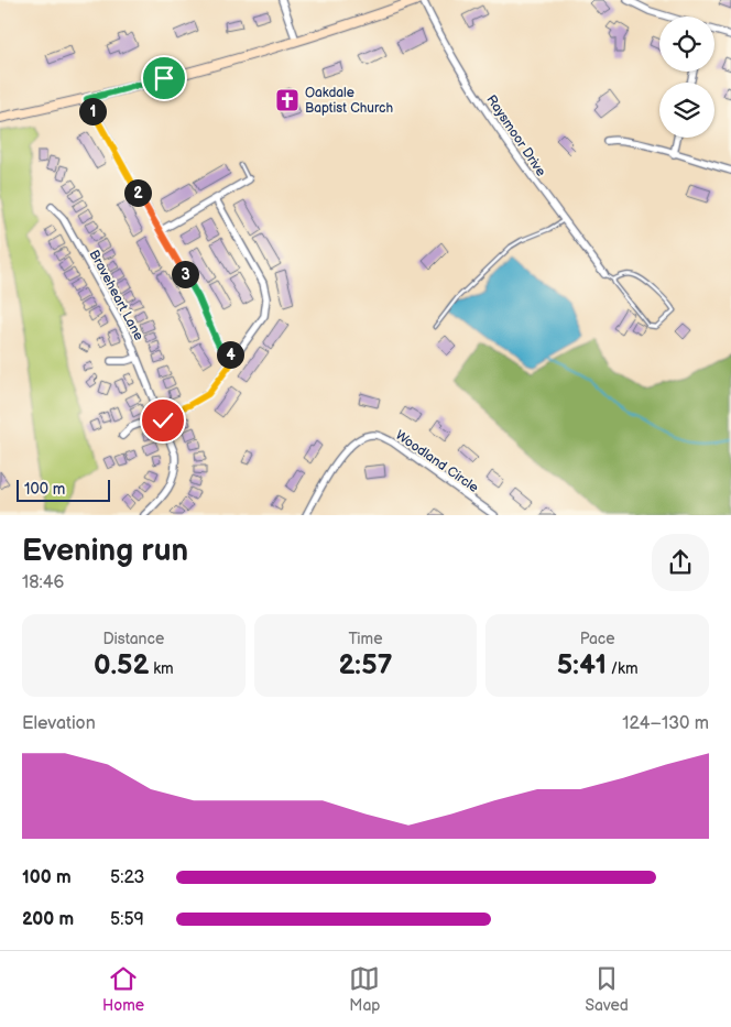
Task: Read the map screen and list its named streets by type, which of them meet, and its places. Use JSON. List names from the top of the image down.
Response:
{
  "streets": {
    "street": ["Raysmoor Drive", "Braveheart Lane", "Woodland Circle"]
  },
  "places": {
    "church": ["Oakdale Baptist Church"]
  },
  "scale_bar": "100 m",
  "page": {
    "pins": [
      "1",
      "2",
      "3",
      "4"
    ],
    "scale": "100 m",
    "heading": ["Evening run", "18:46"],
    "stats": [
      ["Distance", "0.52 km"],
      ["Time", "2:57"],
      ["Pace", "5:41 /km"]
    ],
    "chart": ["Elevation", "124–130 m"],
    "list": [
      {
        "name": "100 m",
        "note": "5:23"
      },
      {
        "name": "200 m",
        "note": "5:59"
      }
    ],
    "tabs": ["Home", "Map", "Saved"]
  }
}
